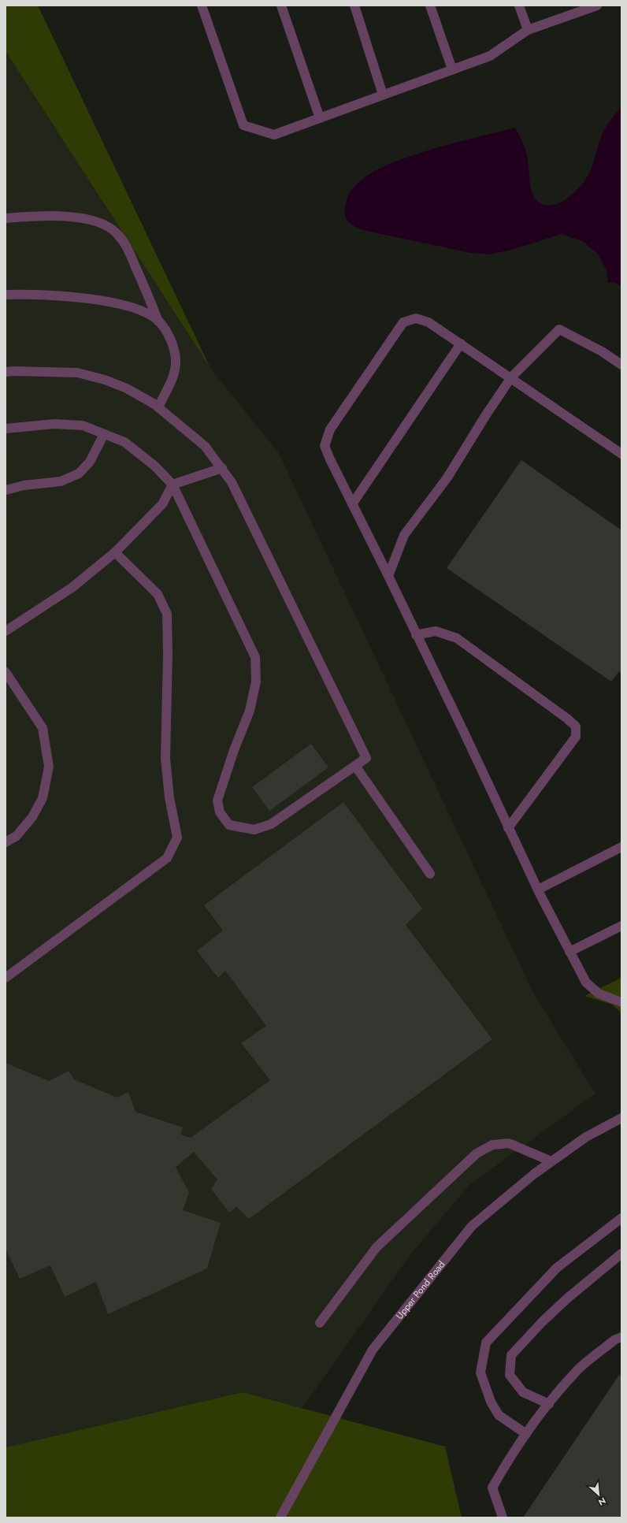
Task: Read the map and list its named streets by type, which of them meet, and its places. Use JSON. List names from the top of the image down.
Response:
{
  "streets": {
    "street": ["Upper Pond Road"]
  },
  "north": "bottom right"
}
